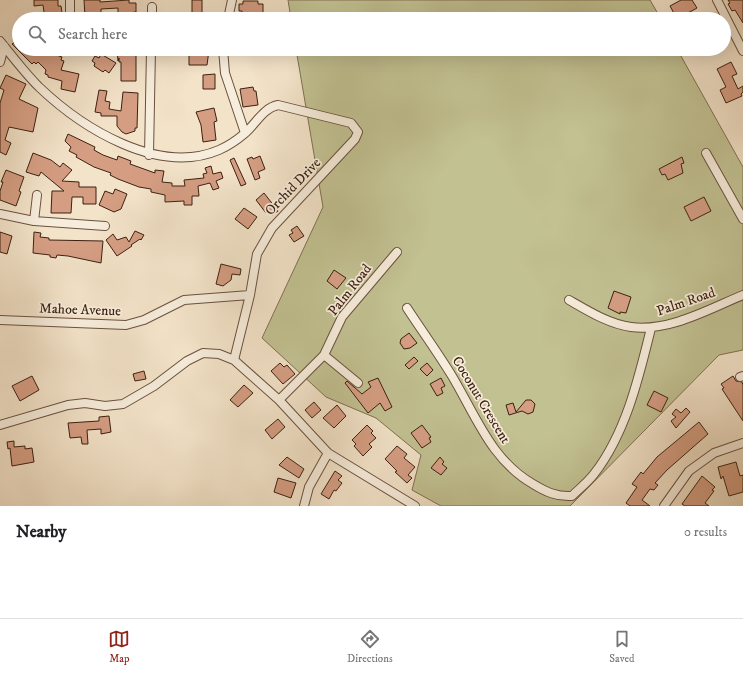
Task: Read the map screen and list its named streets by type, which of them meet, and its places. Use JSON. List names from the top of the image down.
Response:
{
  "streets": {
    "street": [
      "Orchid Drive",
      "Palm Road",
      "Mahoe Avenue",
      "Coconut Crescent"
    ]
  },
  "crossings": [
    ["Orchid Drive", "Mahoe Avenue"],
    ["Palm Road", "Coconut Crescent"]
  ],
  "page": {
    "search": "Search here",
    "heading": ["Nearby", "0 results"],
    "nav": ["Map", "Directions", "Saved"]
  }
}
